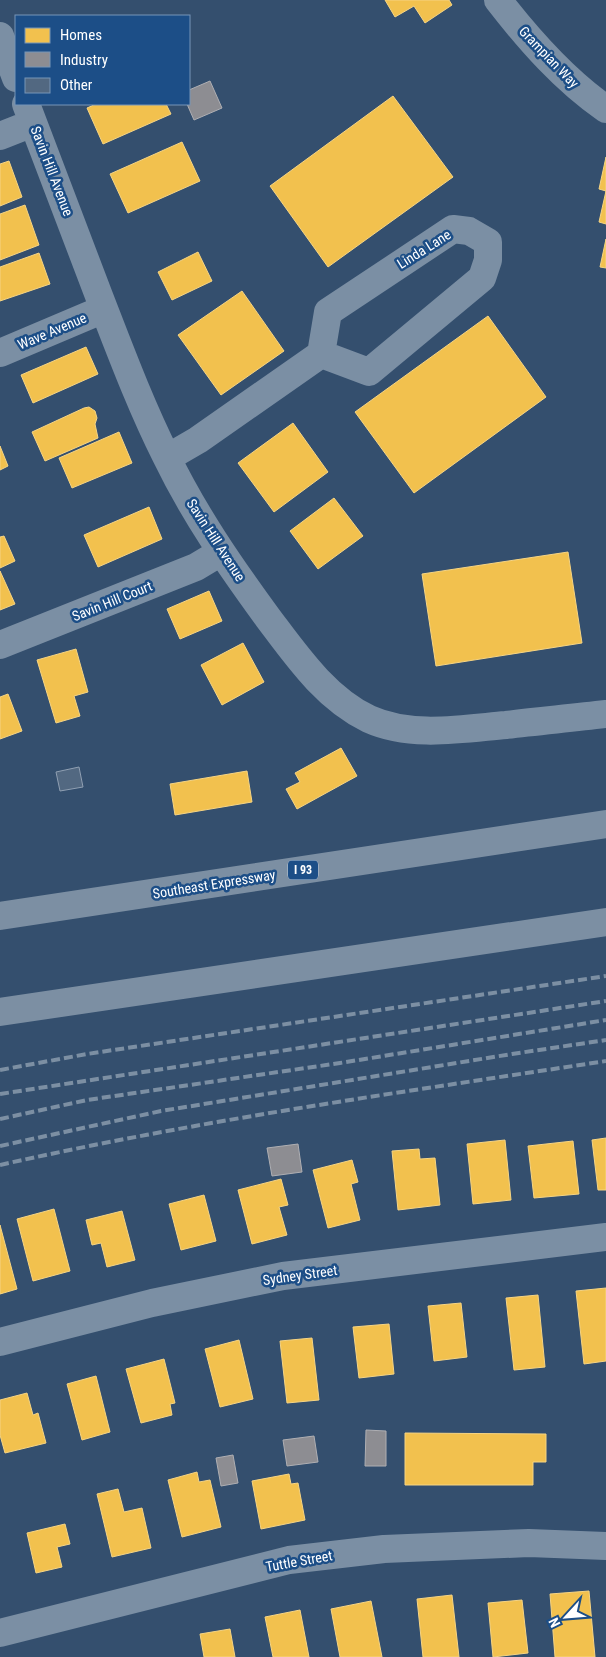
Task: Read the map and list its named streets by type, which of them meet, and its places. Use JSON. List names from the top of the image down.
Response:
{
  "streets": {
    "highway": ["I 93", "Southeast Expressway"],
    "street": [
      "Grampian Way",
      "Savin Hill Avenue",
      "Linda Lane",
      "Wave Avenue",
      "Savin Hill Court",
      "Sydney Street",
      "Tuttle Street"
    ]
  },
  "crossings": [
    ["Savin Hill Avenue", "Wave Avenue"],
    ["Savin Hill Avenue", "Savin Hill Court"]
  ],
  "legend": ["Homes", "Industry", "Other"],
  "north": "bottom left"
}
